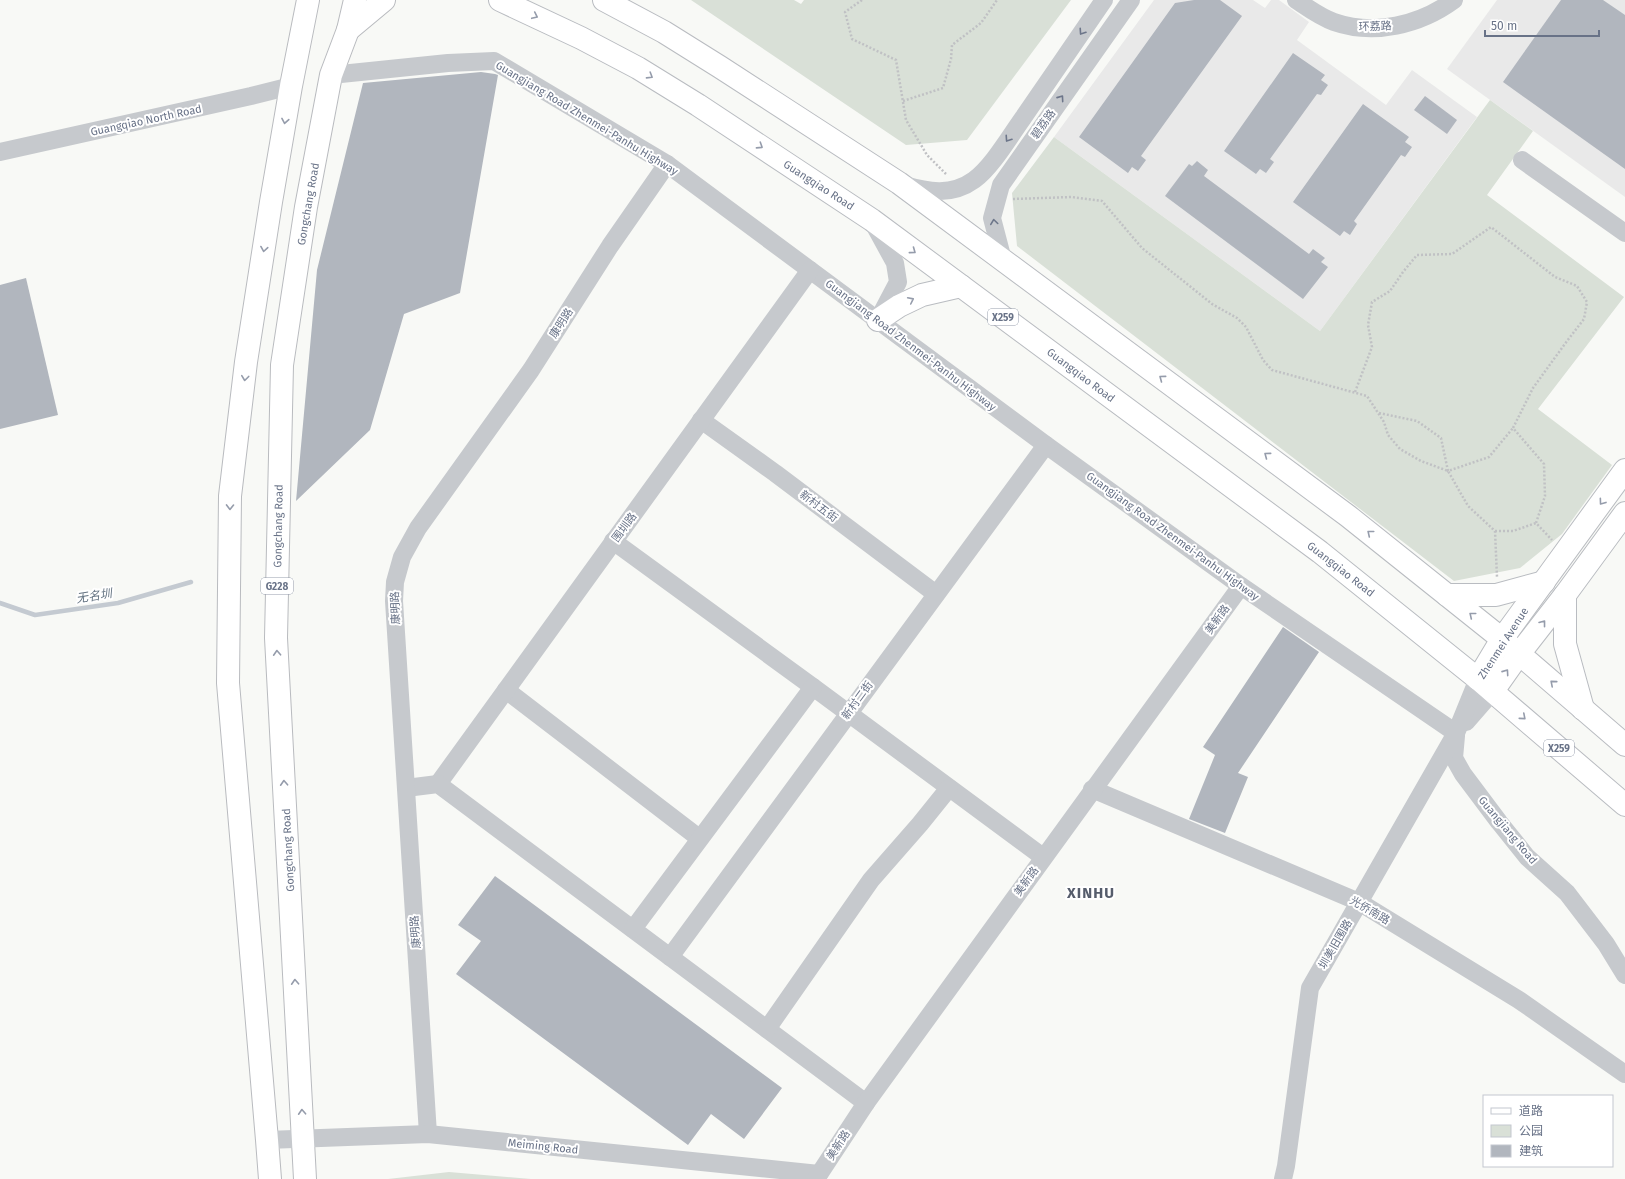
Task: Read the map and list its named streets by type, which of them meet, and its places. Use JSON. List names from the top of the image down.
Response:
{
  "streets": {
    "main road": [
      "Guangqiao Road",
      "Gongchang Road",
      "X259",
      "G228",
      "Zhenmei Avenue"
    ],
    "street": [
      "环荔路",
      "Guangjiang Road Zhenmei-Panhu Highway",
      "Guangqiao North Road",
      "碧荔路",
      "康明路",
      "新村五街",
      "围圳路",
      "美新路",
      "新村二街",
      "Guangjiang Road",
      "光侨南路",
      "圳美旧围路",
      "Meiming Road"
    ]
  },
  "crossings": [
    ["Guangjiang Road Zhenmei-Panhu Highway", "Gongchang Road"],
    ["Guangjiang Road Zhenmei-Panhu Highway", "康明路"],
    ["Guangjiang Road Zhenmei-Panhu Highway", "围圳路"],
    ["Guangjiang Road Zhenmei-Panhu Highway", "美新路"],
    ["Guangjiang Road Zhenmei-Panhu Highway", "Zhenmei Avenue"],
    ["Guangjiang Road Zhenmei-Panhu Highway", "新村二街"],
    ["Guangjiang Road Zhenmei-Panhu Highway", "Guangjiang Road"],
    ["Guangjiang Road Zhenmei-Panhu Highway", "圳美旧围路"],
    ["Guangqiao Road", "Zhenmei Avenue"],
    ["Gongchang Road", "Meiming Road"],
    ["康明路", "Meiming Road"],
    ["新村五街", "围圳路"],
    ["新村五街", "新村二街"],
    ["美新路", "光侨南路"],
    ["美新路", "Meiming Road"],
    ["Zhenmei Avenue", "Guangjiang Road"],
    ["Zhenmei Avenue", "圳美旧围路"],
    ["Guangjiang Road", "圳美旧围路"],
    ["光侨南路", "圳美旧围路"]
  ],
  "districts": ["XINHU"],
  "water": ["无名圳"],
  "legend": ["道路", "公园", "建筑"],
  "scale_bar": "50 m"
}
